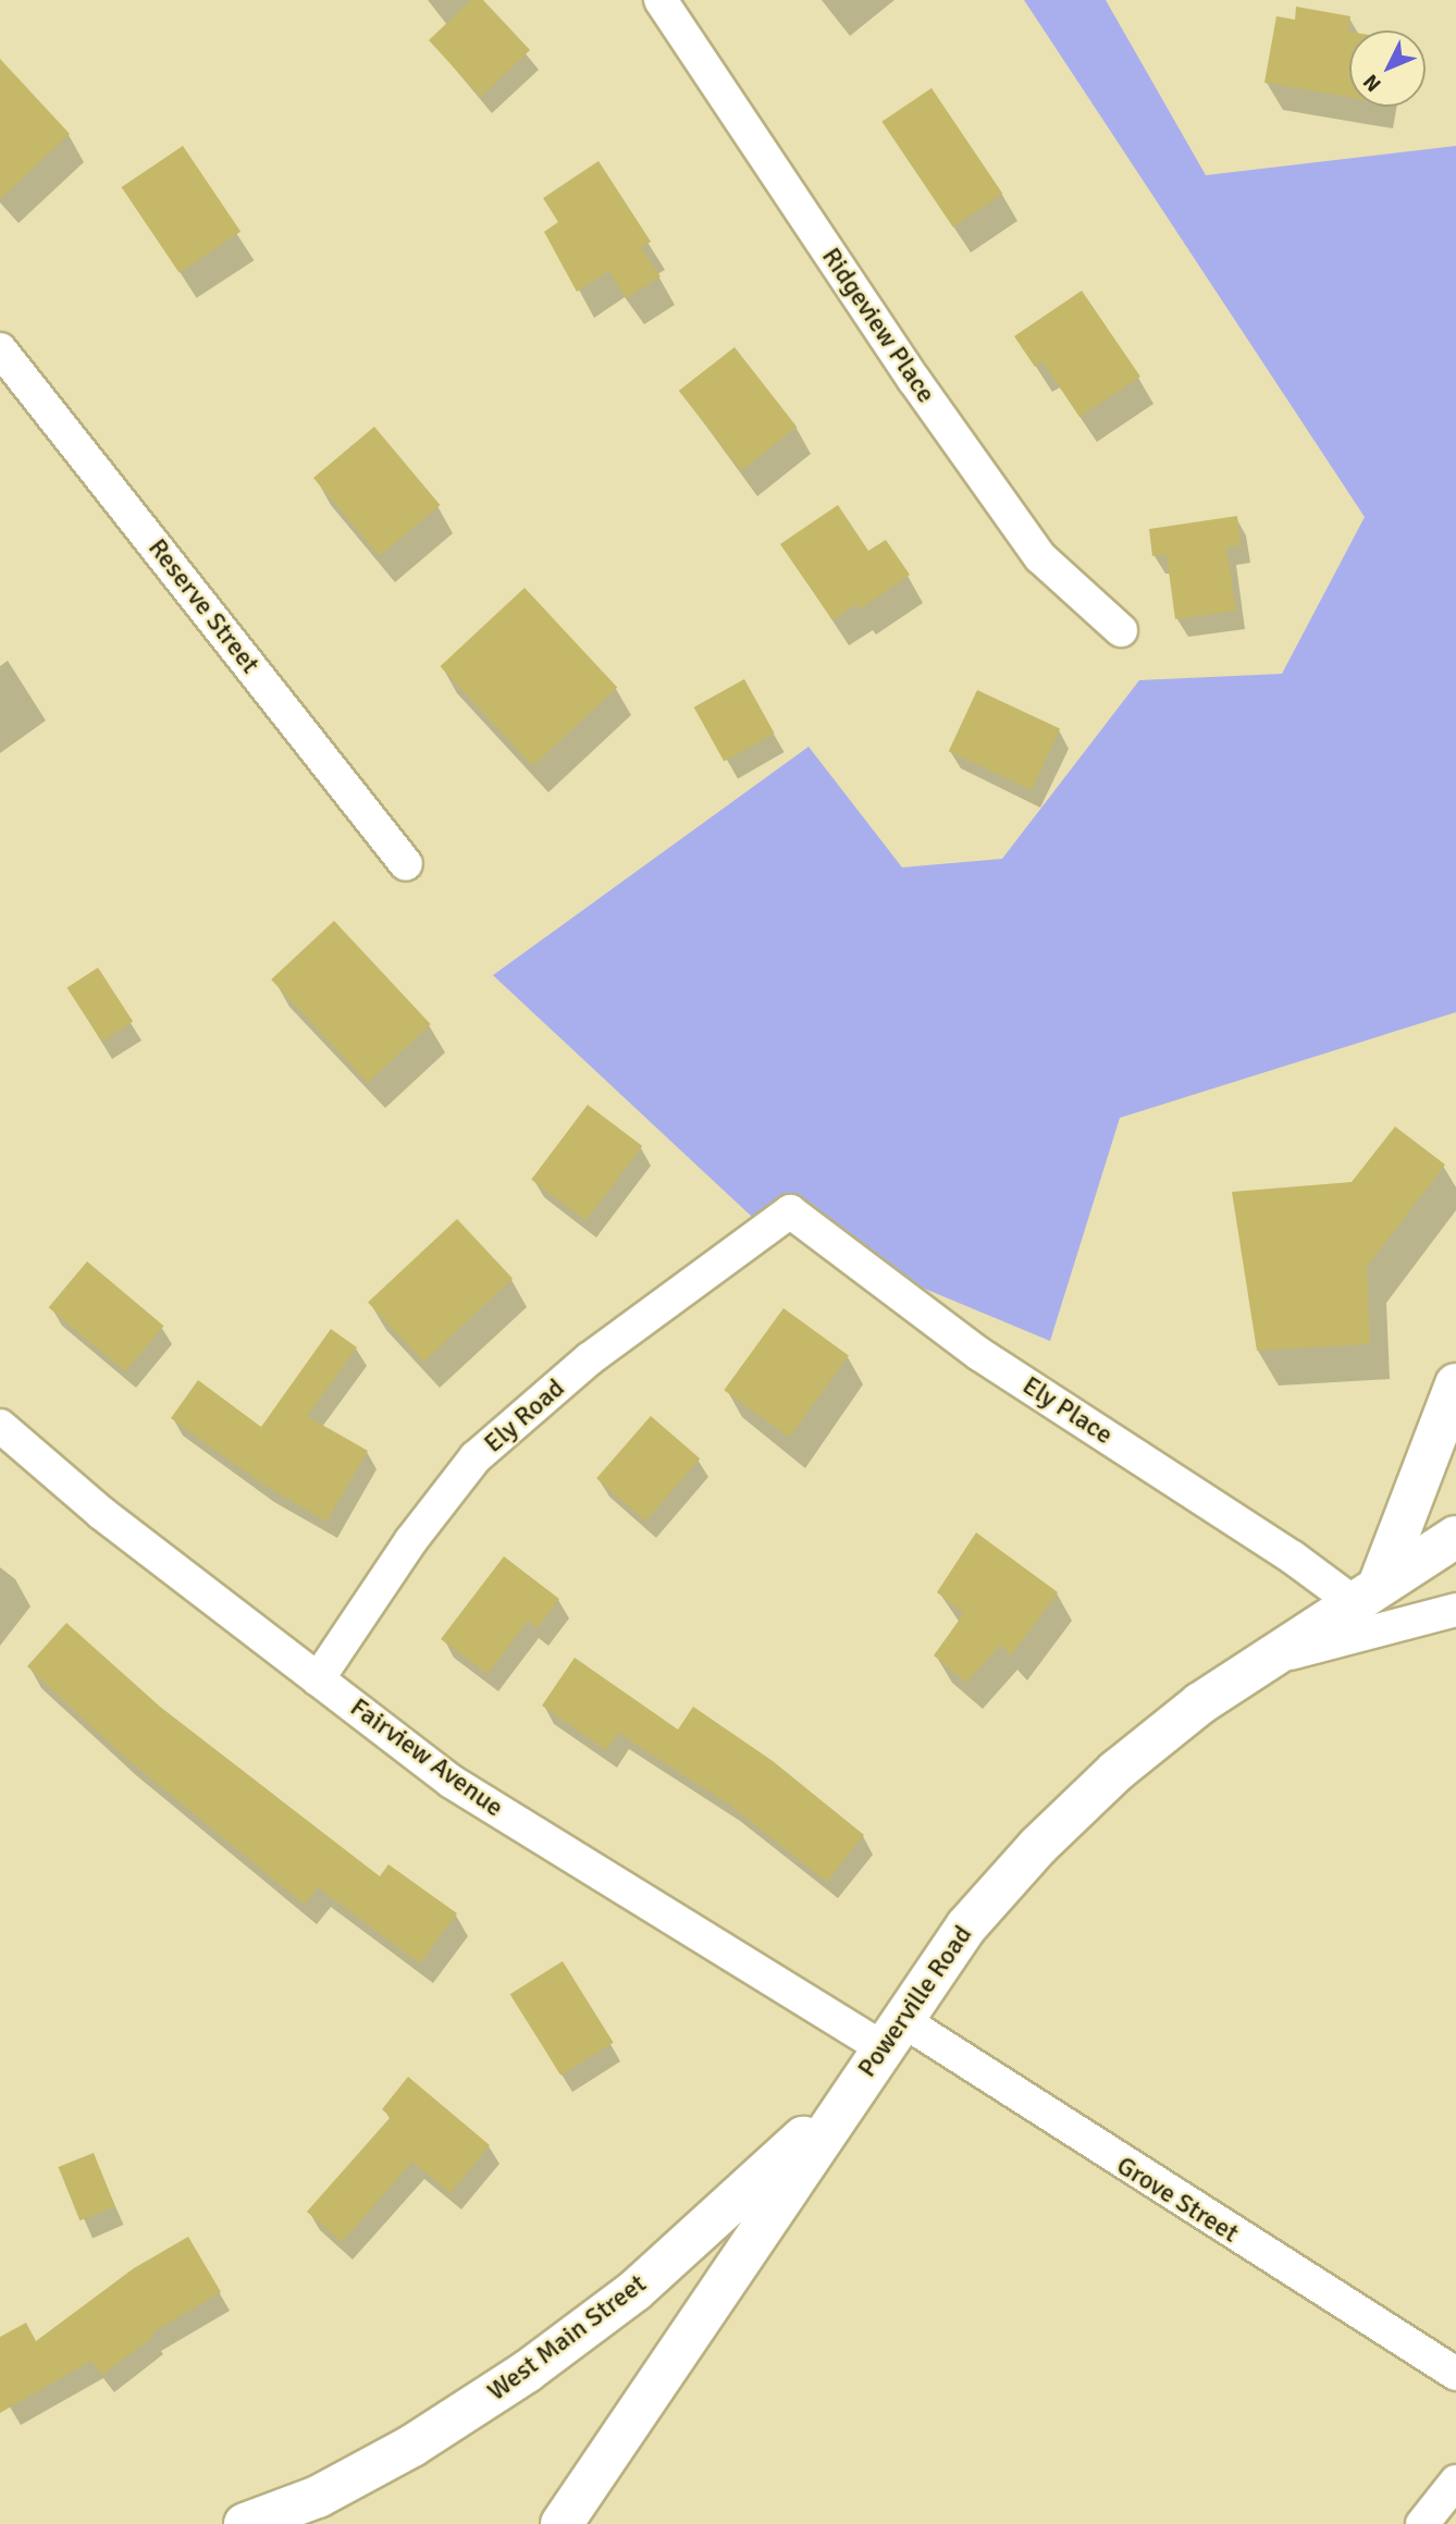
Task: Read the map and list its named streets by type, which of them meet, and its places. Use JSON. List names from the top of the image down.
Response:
{
  "streets": {
    "main road": ["Powerville Road", "West Main Street"],
    "street": [
      "Ridgeview Place",
      "Reserve Street",
      "Ely Place",
      "Ely Road",
      "Fairview Avenue",
      "Grove Street"
    ]
  },
  "crossings": [
    ["Ely Place", "Ely Road"],
    ["Ely Place", "Powerville Road"],
    ["Ely Road", "Fairview Avenue"],
    ["Fairview Avenue", "Powerville Road"],
    ["Fairview Avenue", "Grove Street"],
    ["Powerville Road", "Grove Street"],
    ["Powerville Road", "West Main Street"]
  ],
  "north": "bottom left"
}
